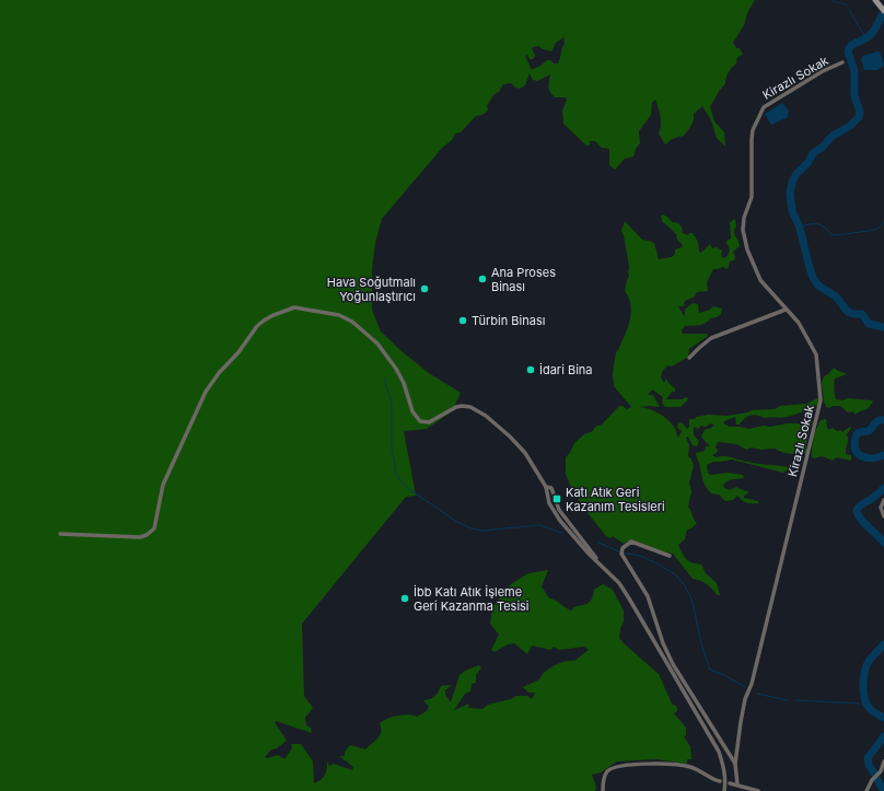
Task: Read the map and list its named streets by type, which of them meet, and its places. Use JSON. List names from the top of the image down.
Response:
{
  "streets": {
    "street": ["Kirazlı Sokak"]
  },
  "places": {
    "other": [
      "Ana Proses Binası",
      "Hava Soğutmalı Yoğunlaştırıcı",
      "Türbin Binası",
      "İdari Bina",
      "İbb Katı Atık İşleme Geri Kazanma Tesisi"
    ],
    "transit": ["Katı Atık Geri Kazanım Tesisleri"]
  }
}
